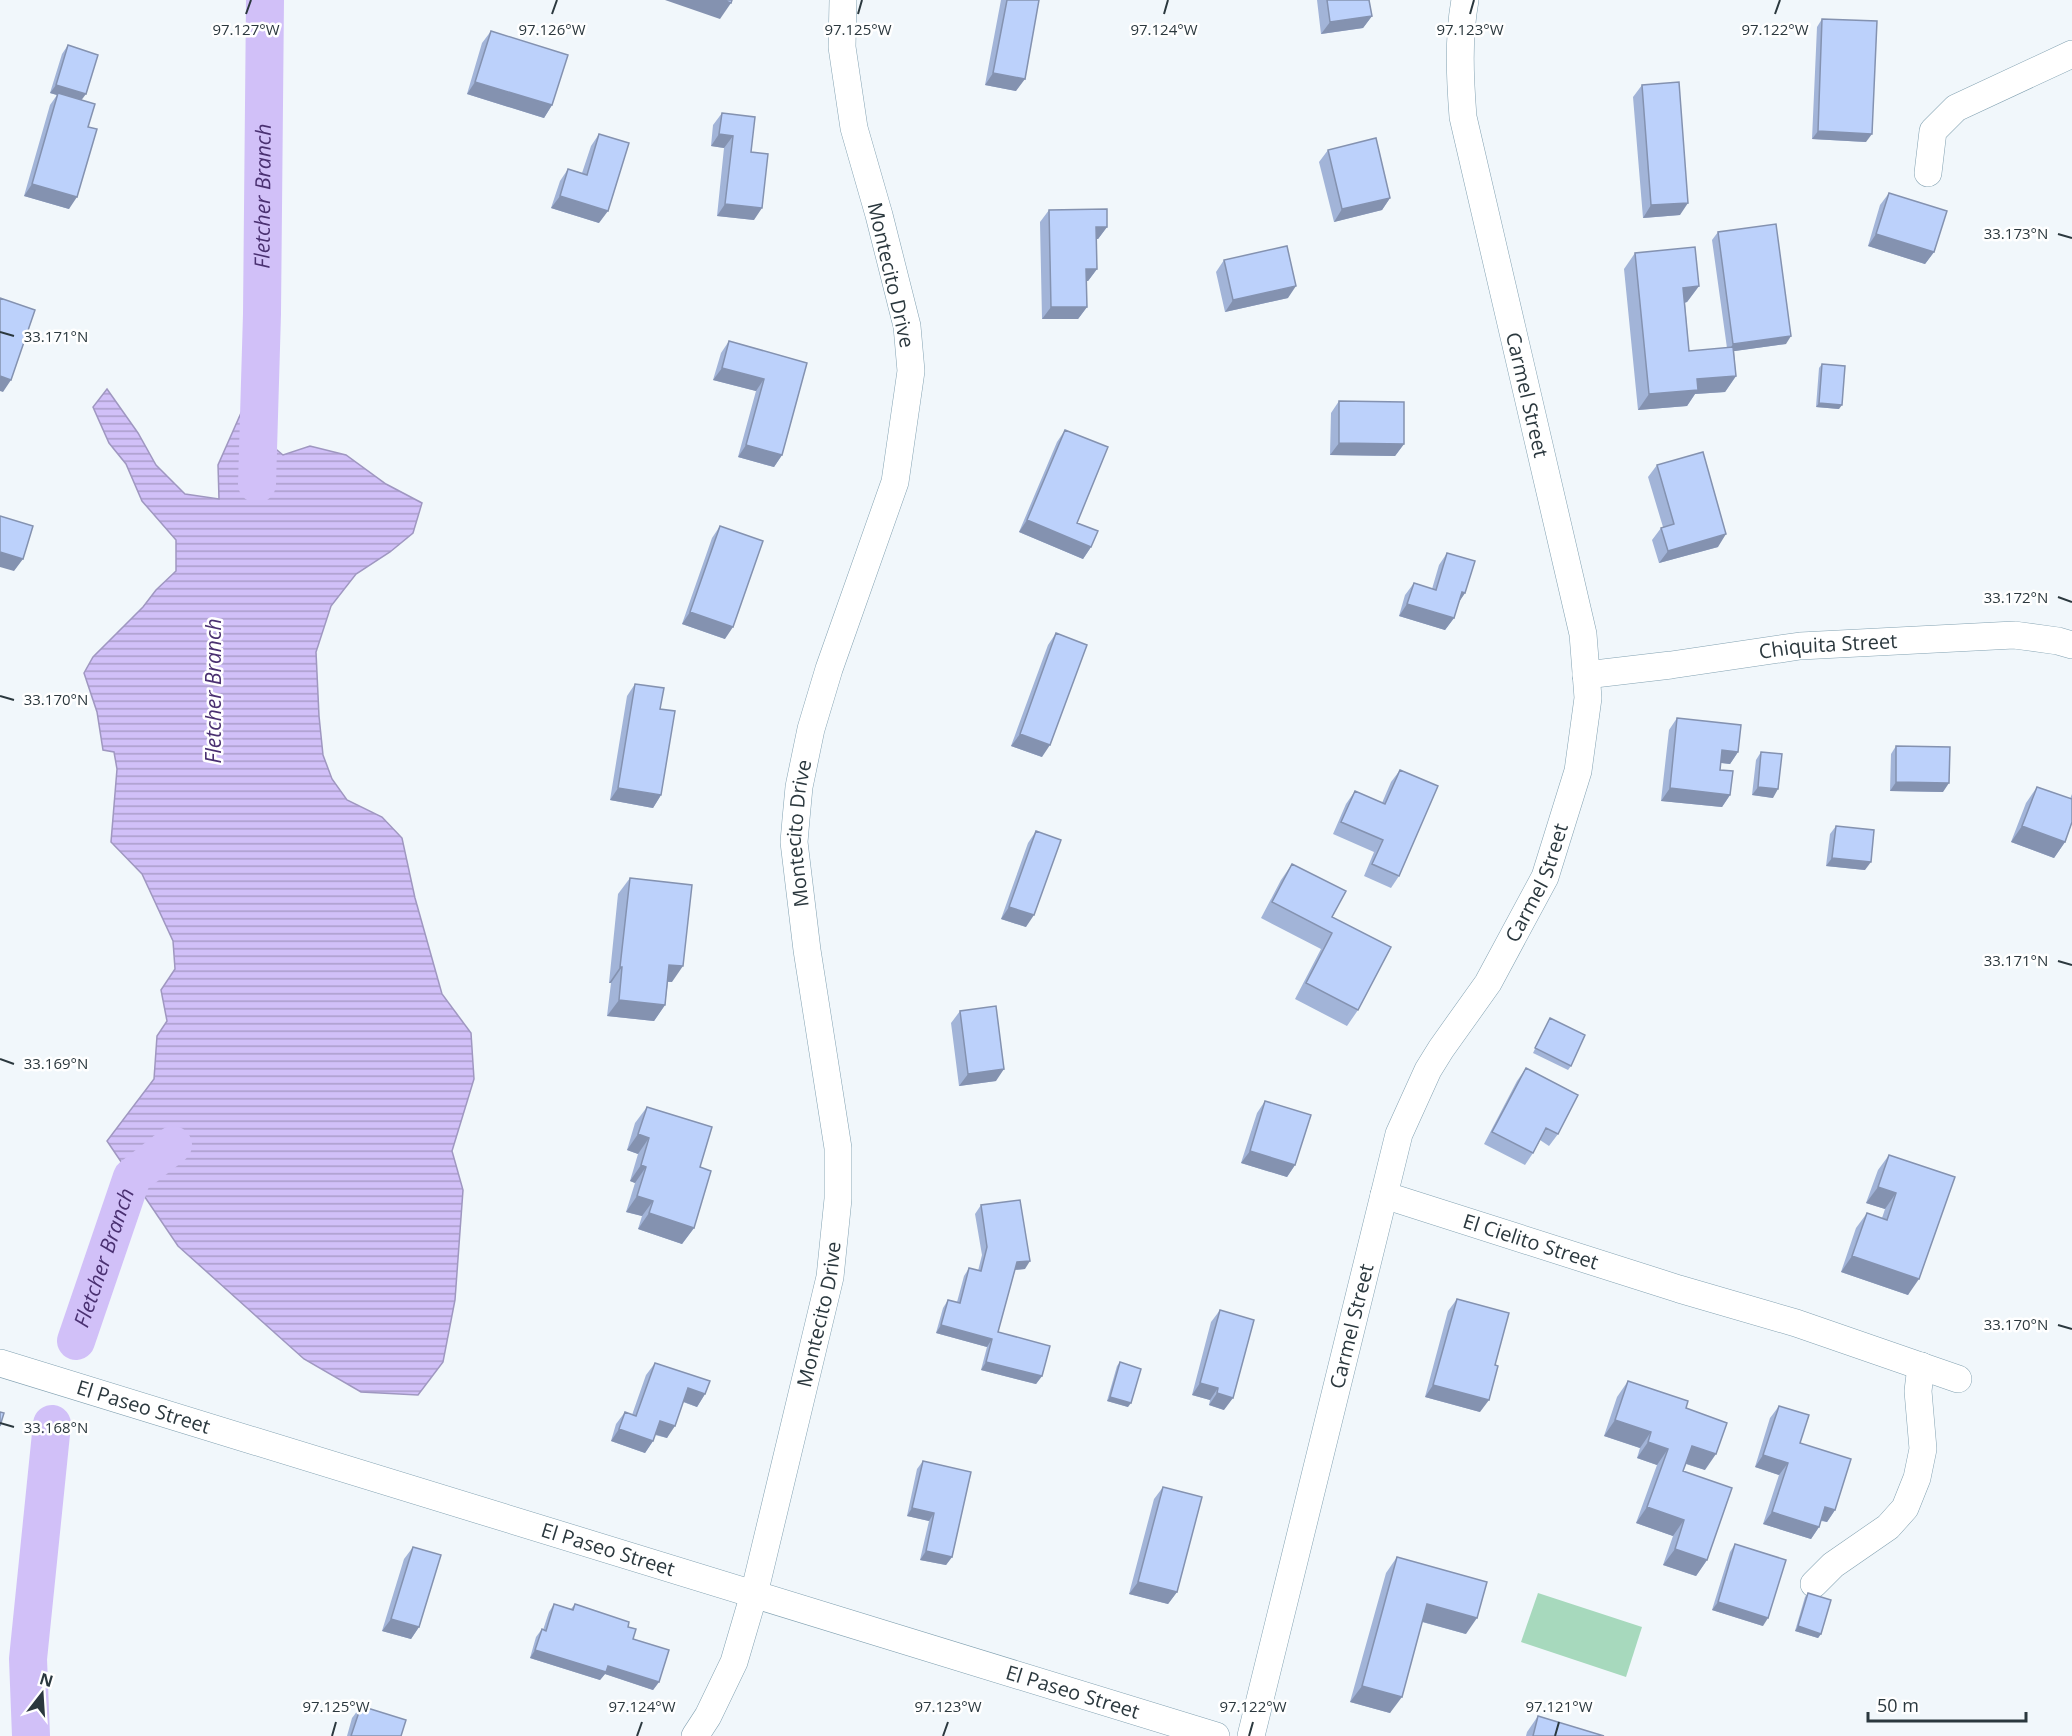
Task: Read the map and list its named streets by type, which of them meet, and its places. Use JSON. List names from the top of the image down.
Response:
{
  "streets": {
    "street": [
      "Montecito Drive",
      "Carmel Street",
      "Chiquita Street",
      "El Cielito Street",
      "El Paseo Street"
    ]
  },
  "crossings": [
    ["Montecito Drive", "El Paseo Street"],
    ["Carmel Street", "Chiquita Street"],
    ["Carmel Street", "El Cielito Street"]
  ],
  "water": ["Fletcher Branch"],
  "scale_bar": "50 m",
  "north": "top",
  "coordinates": [
    "97.127°W",
    "97.126°W",
    "97.125°W",
    "97.124°W",
    "97.123°W",
    "97.122°W",
    "33.173°N",
    "33.171°N",
    "33.172°N",
    "33.170°N",
    "33.169°N",
    "33.168°N",
    "97.121°W"
  ]
}
